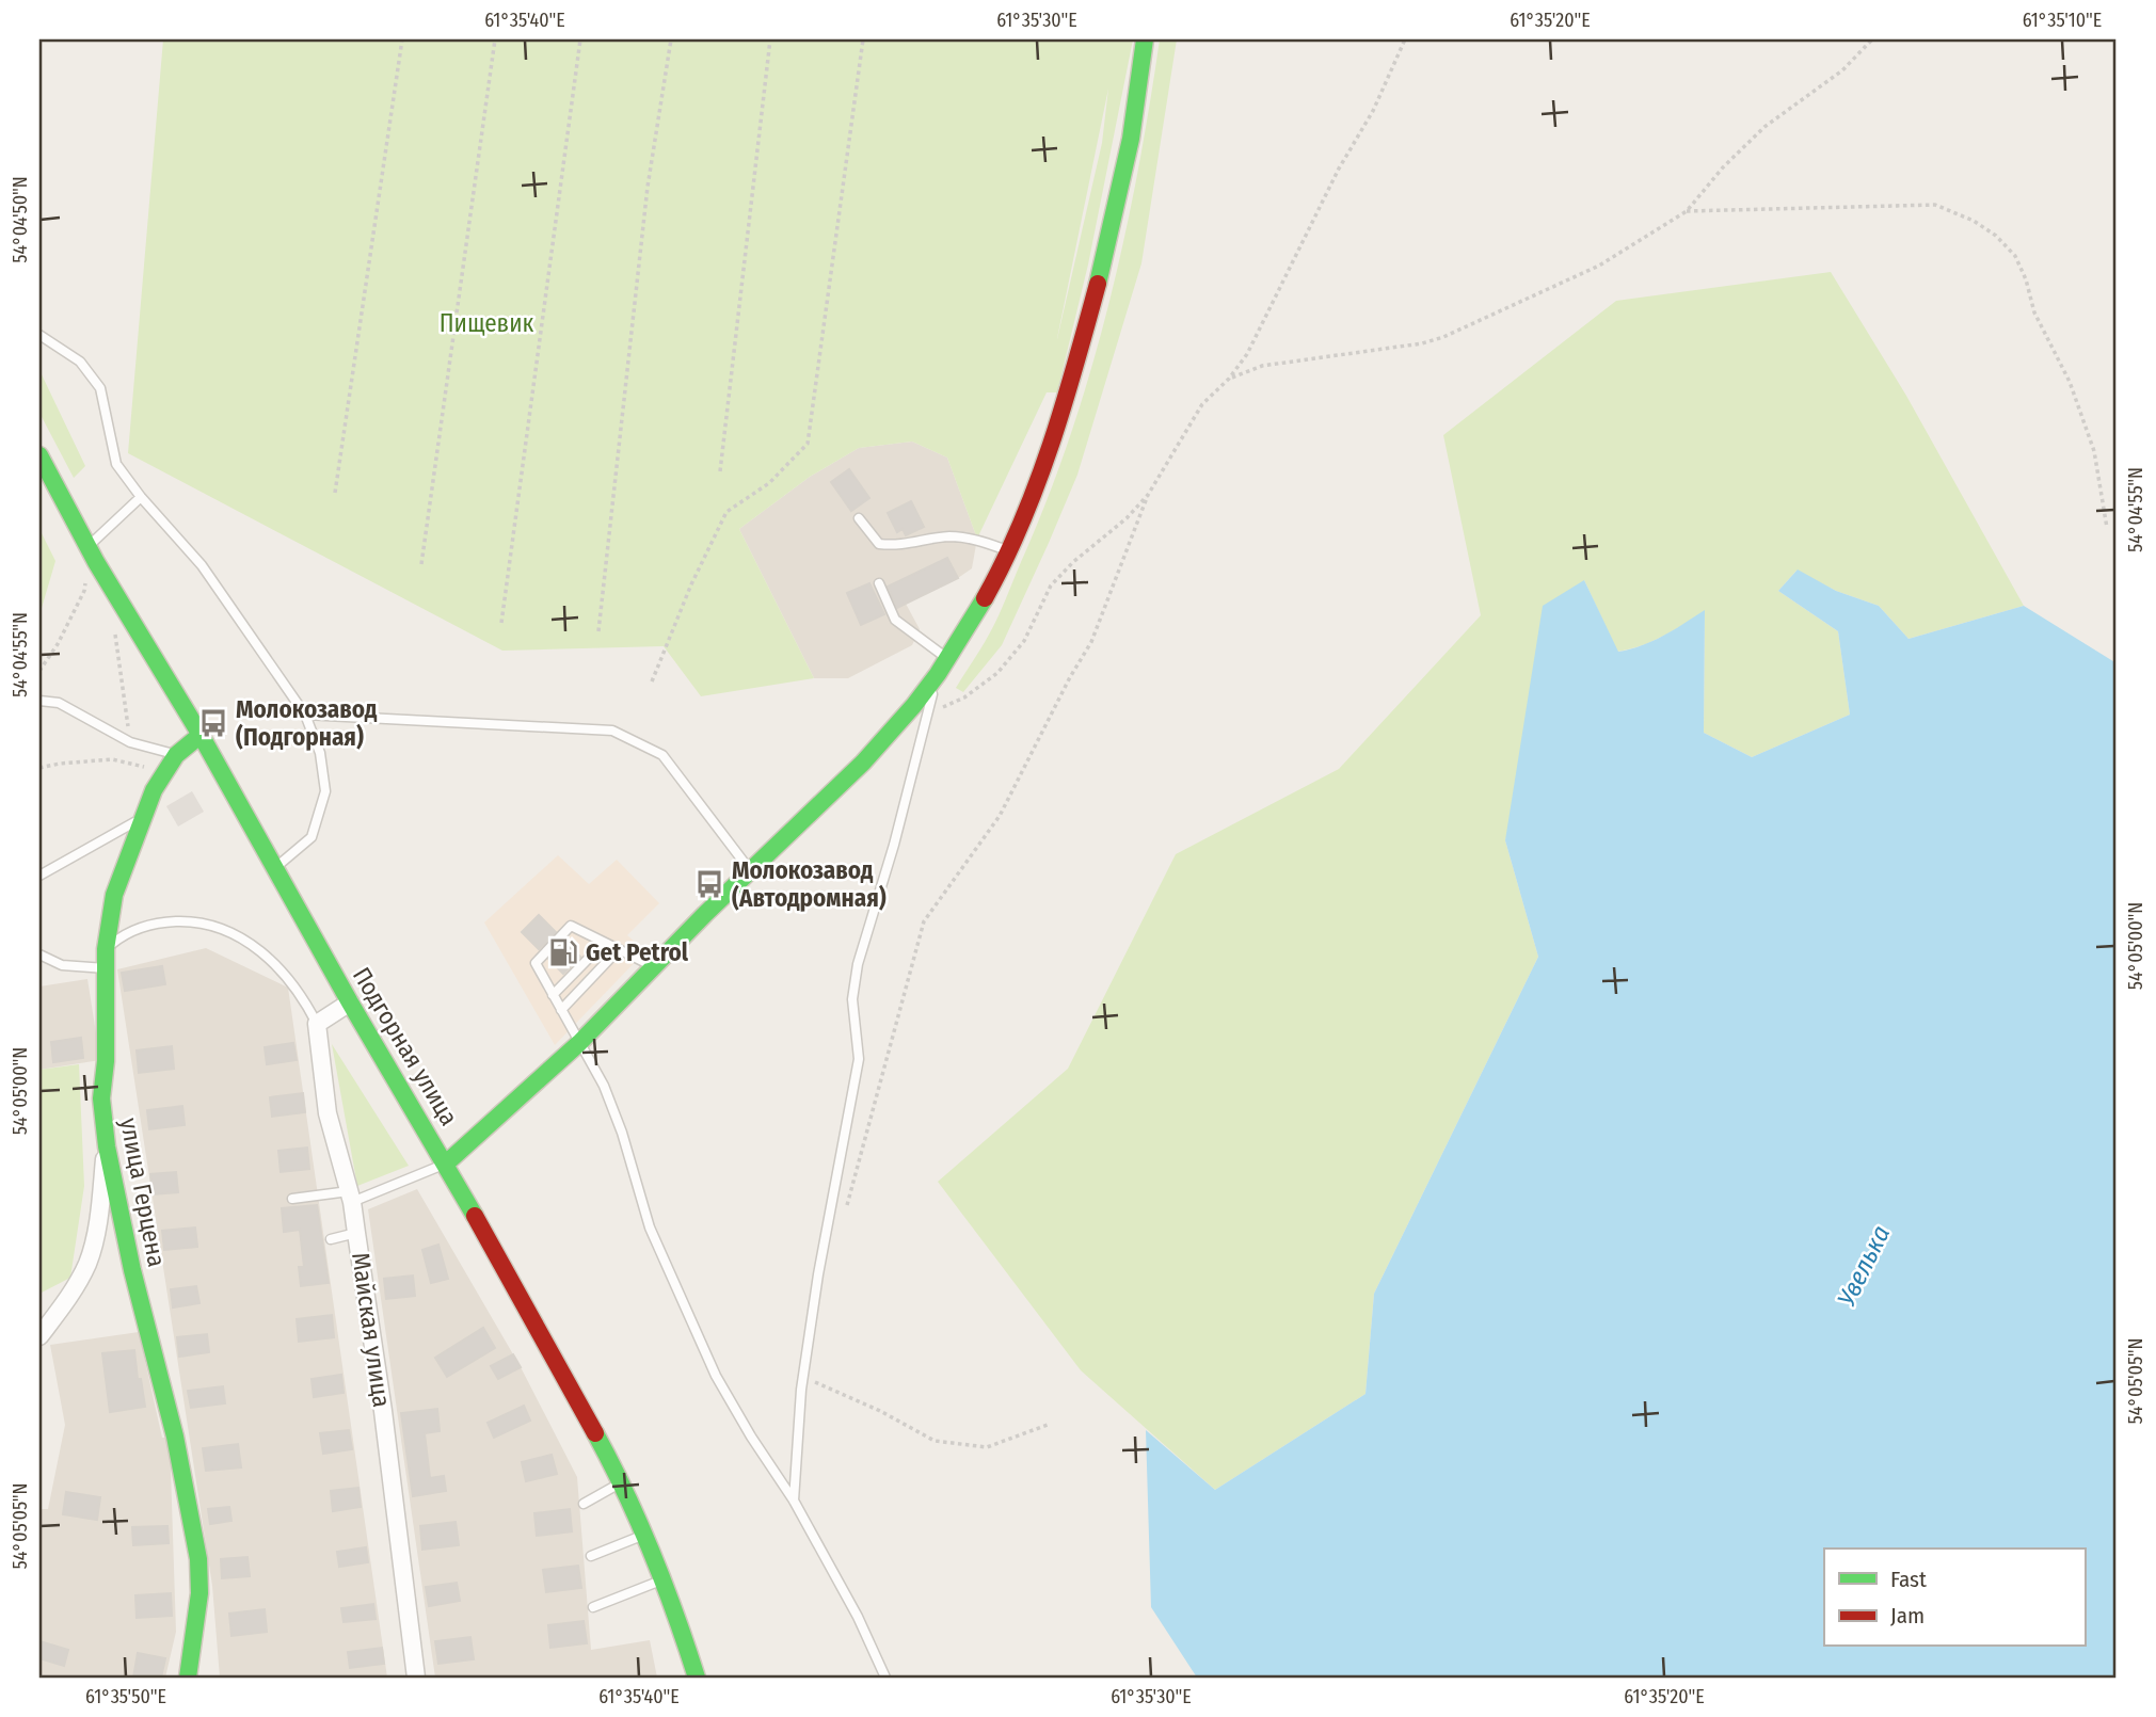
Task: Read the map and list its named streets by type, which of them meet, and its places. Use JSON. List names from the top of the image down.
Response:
{
  "streets": {
    "street": ["Подгорная улица", "улица Герцена", "Майская улица"]
  },
  "crossings": [
    ["Подгорная улица", "улица Герцена"]
  ],
  "water": ["Увелька"],
  "parks": ["Пищевик"],
  "places": {
    "bus stop": ["Молокозавод (Подгорная)", "Молокозавод (Автодромная)"],
    "fuel station": ["Get Petrol"]
  },
  "legend": ["Fast", "Jam"],
  "coordinates": [
    "61°35'40\"E",
    "61°35'30\"E",
    "61°35'20\"E",
    "61°35'10\"E",
    "54°04'50\"N",
    "54°04'55\"N",
    "54°05'00\"N",
    "54°05'05\"N",
    "61°35'50\"E"
  ]
}
